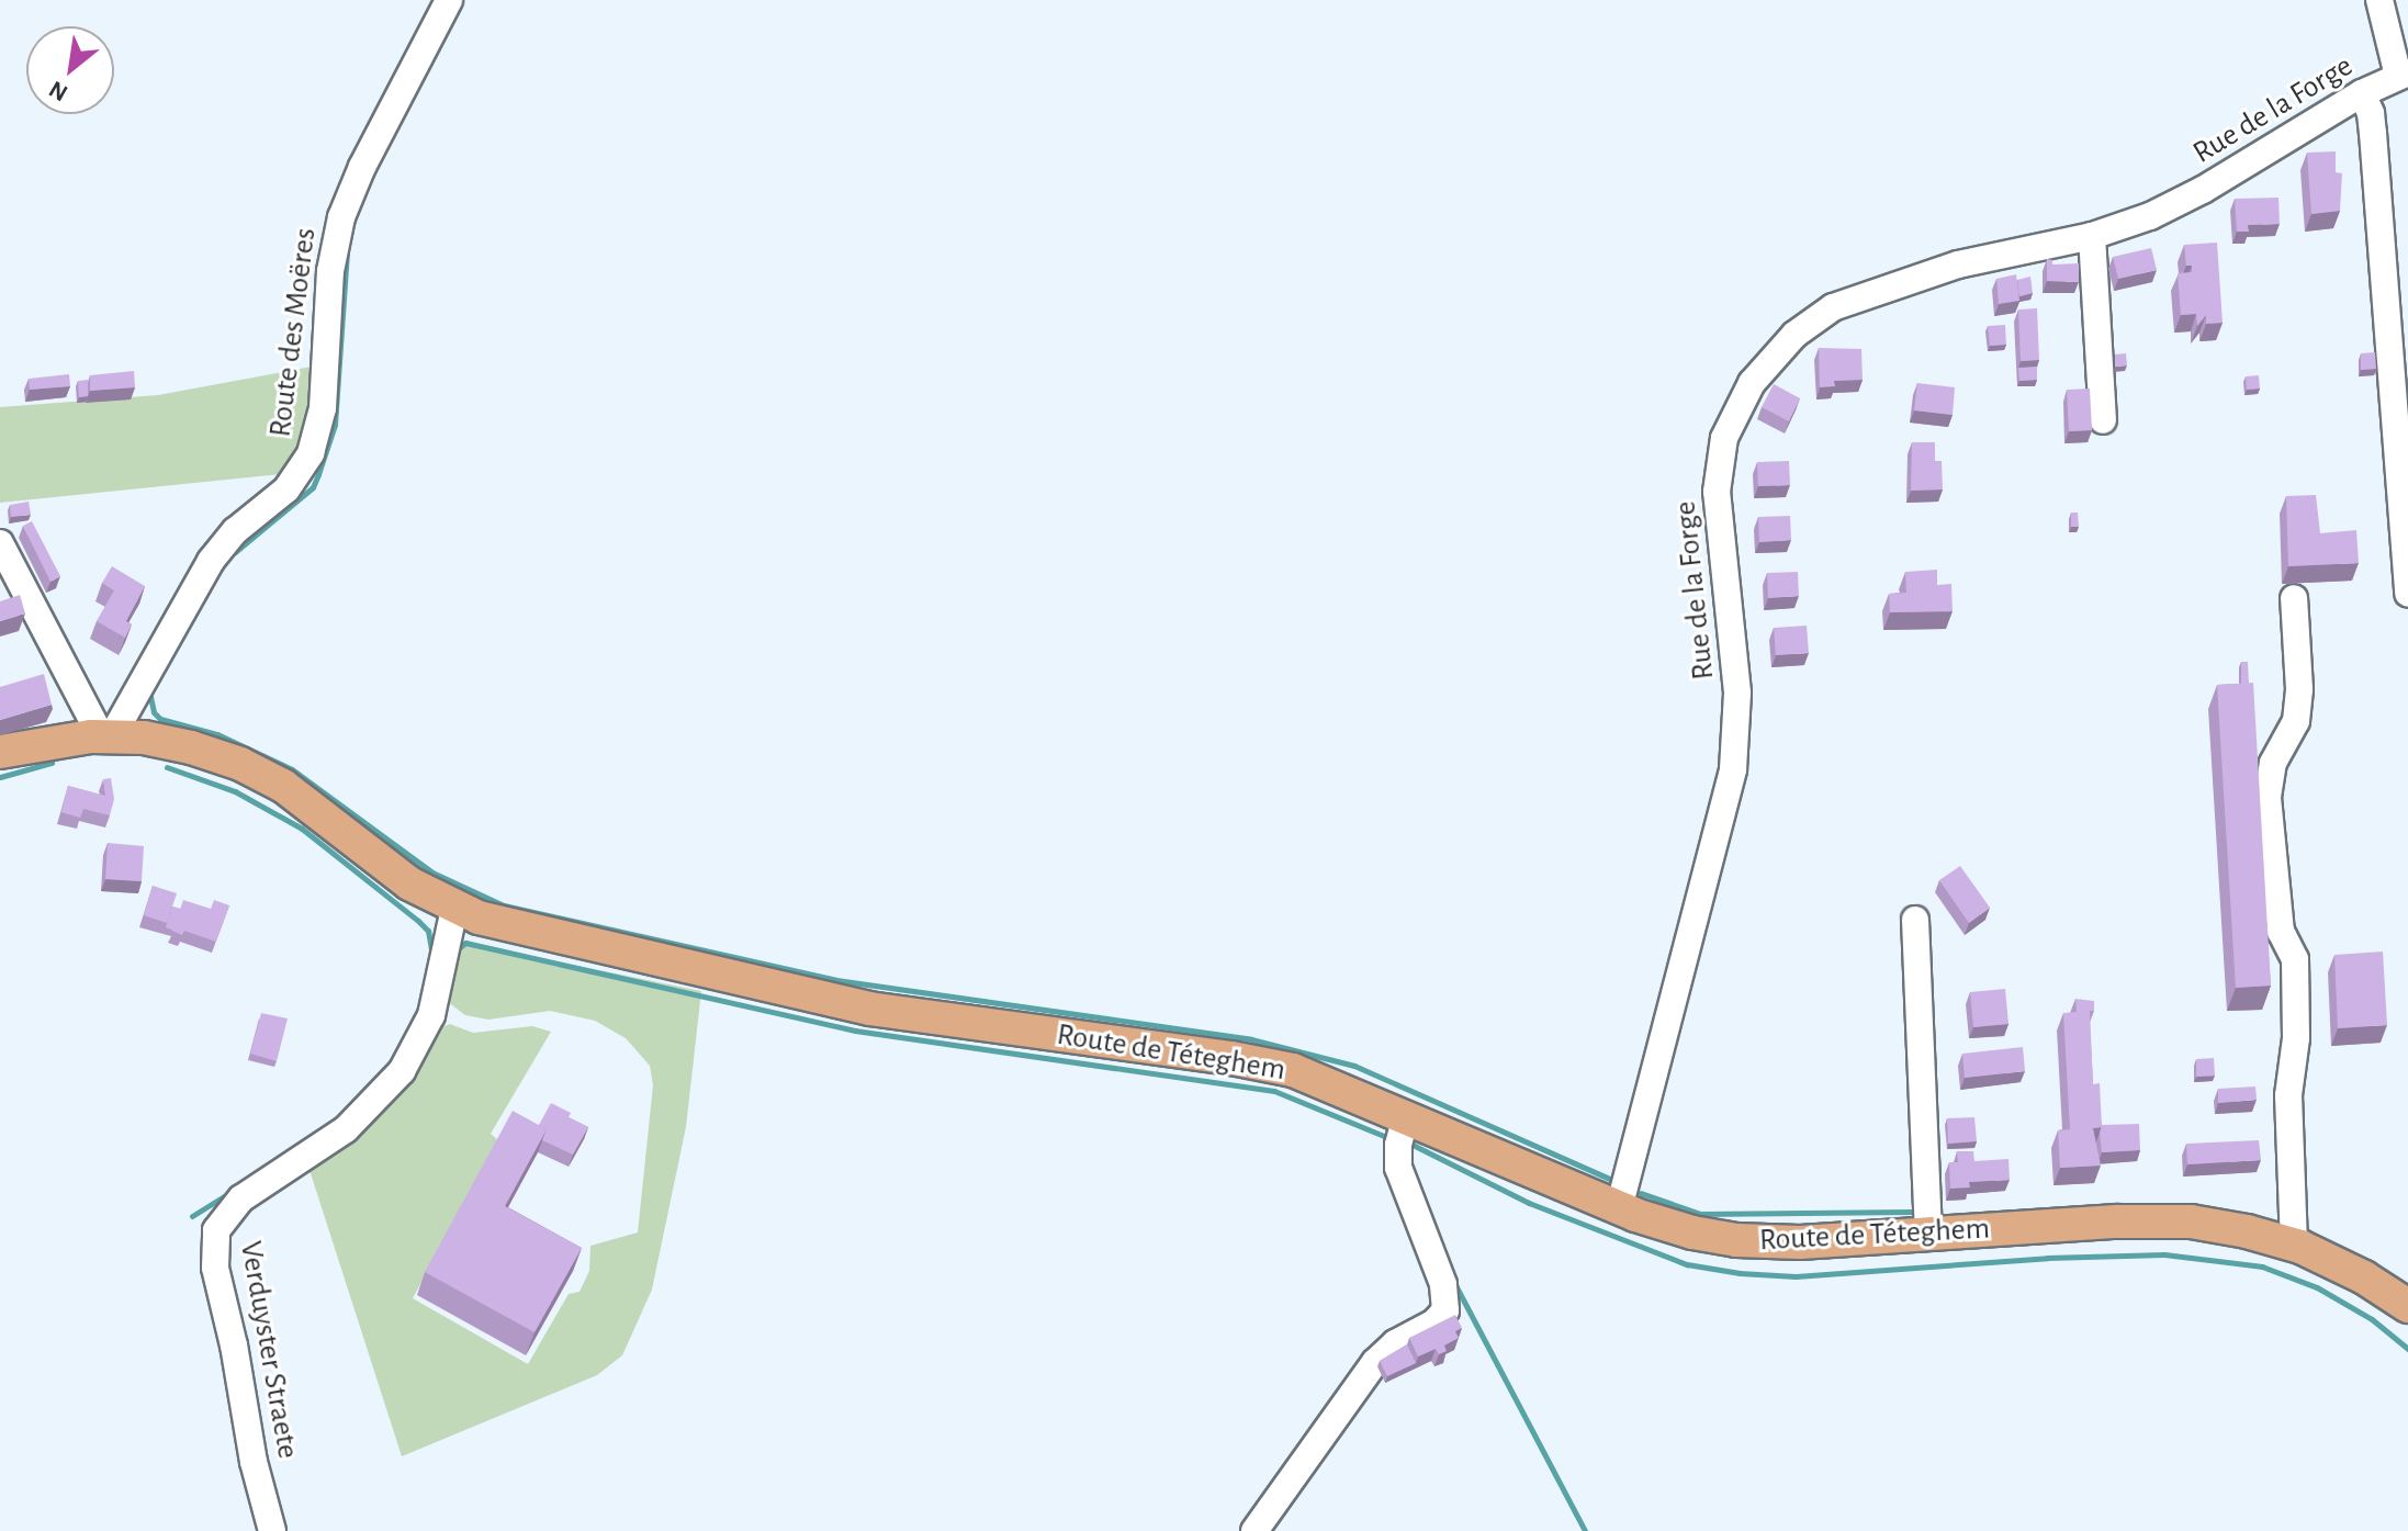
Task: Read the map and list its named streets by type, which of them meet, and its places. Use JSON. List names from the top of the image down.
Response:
{
  "streets": {
    "main road": ["Route de Téteghem"],
    "street": ["Rue de la Forge", "Route des Moëres", "Verduyster Straete"]
  },
  "crossings": [
    ["Rue de la Forge", "Route de Téteghem"],
    ["Route des Moëres", "Route de Téteghem"],
    ["Route de Téteghem", "Verduyster Straete"]
  ],
  "north": "bottom left"
}
